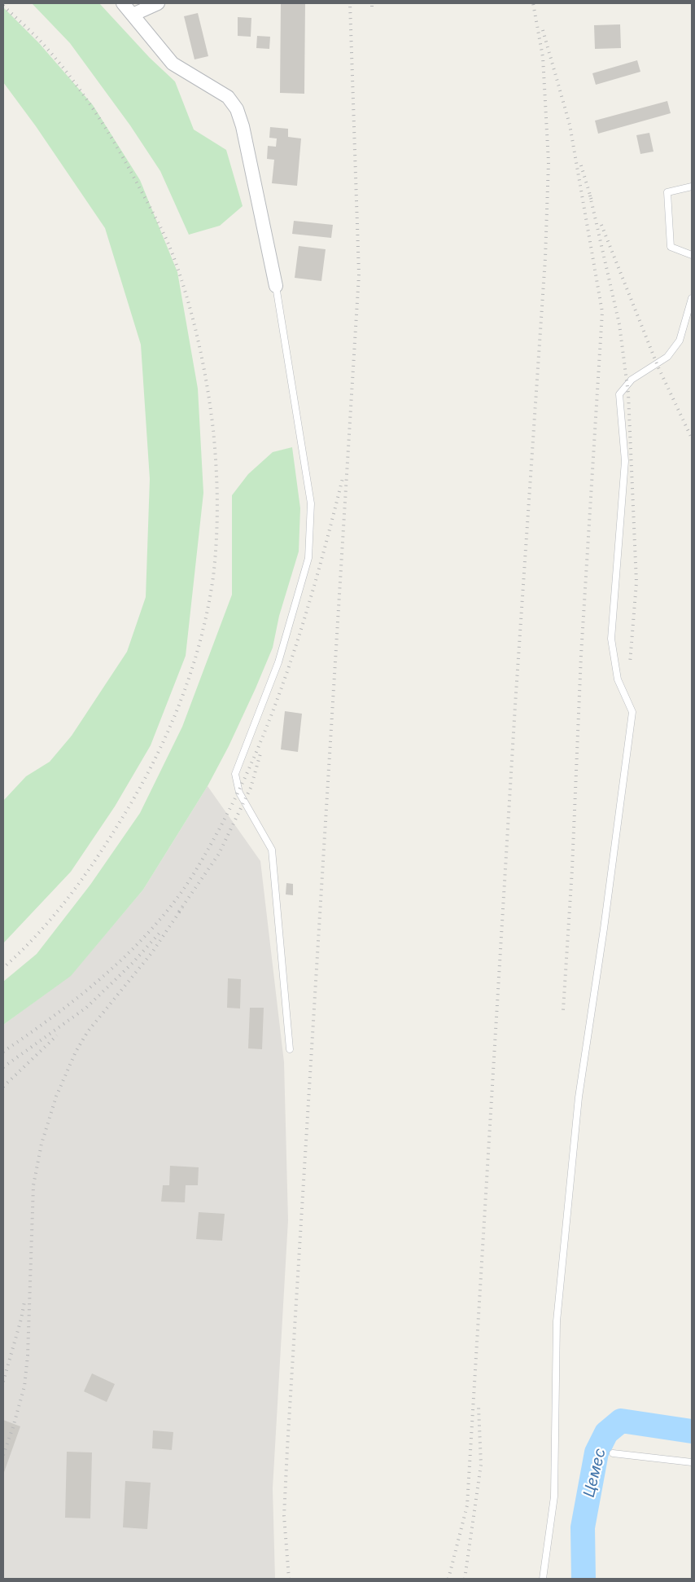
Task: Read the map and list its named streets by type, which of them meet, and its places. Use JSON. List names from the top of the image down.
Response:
{
  "water": ["Цемес"]
}
